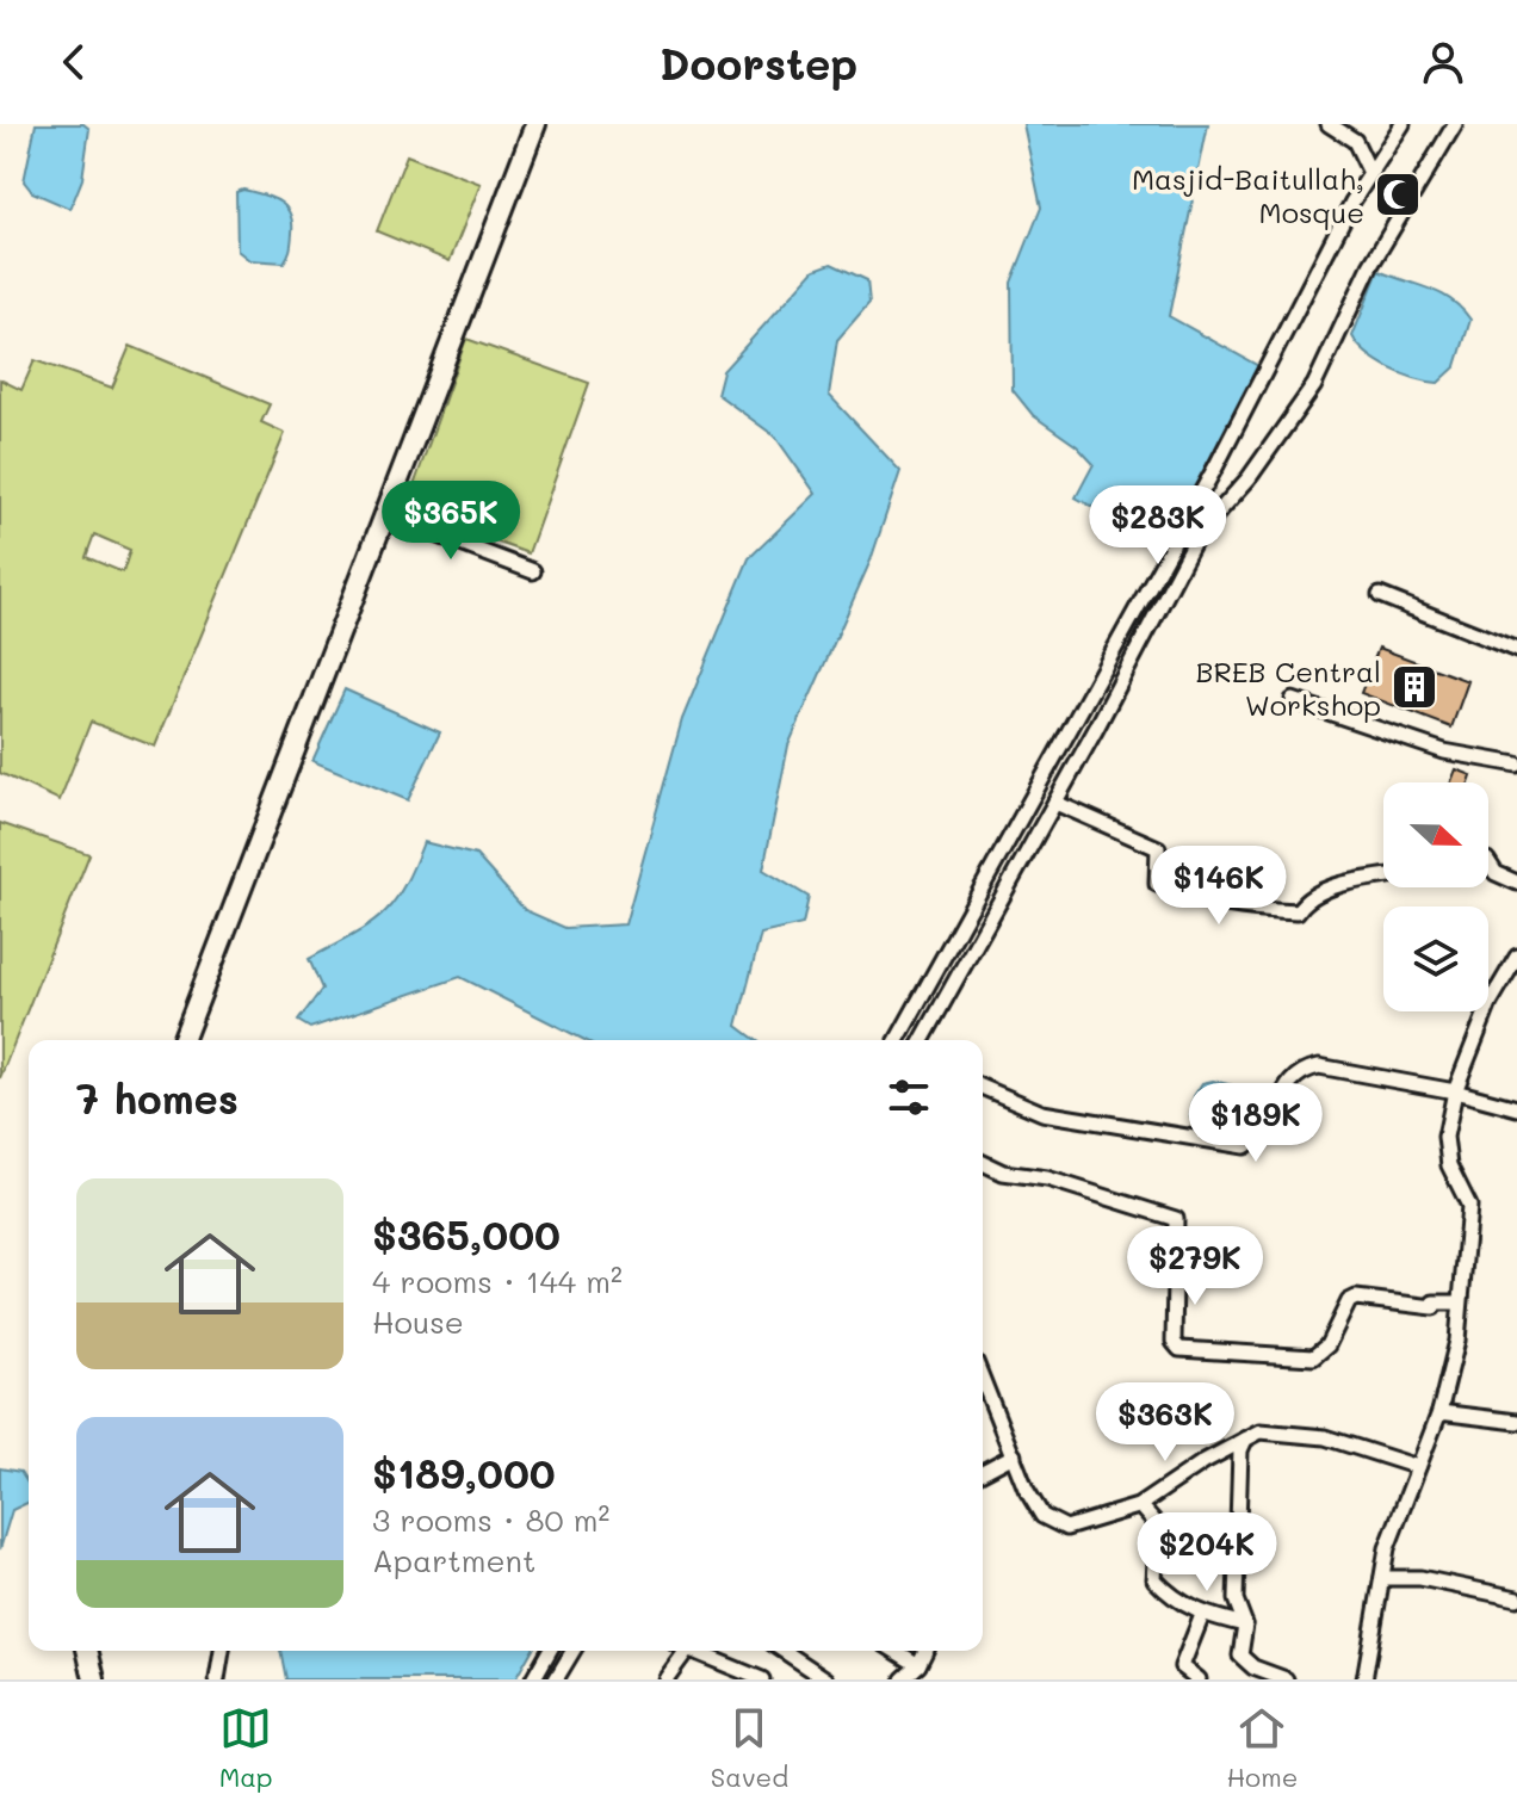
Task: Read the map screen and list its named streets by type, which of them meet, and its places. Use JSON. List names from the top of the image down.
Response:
{
  "places": {
    "mosque": ["Masjid-Baitullah, Mosque"],
    "building": ["BREB Central Workshop"]
  },
  "north": "right",
  "page": {
    "header": "Doorstep",
    "price": [
      "$365K",
      "$283K",
      "$146K",
      "$189K",
      "$279K",
      "$363K",
      "$204K"
    ],
    "heading": "7 homes",
    "list": [
      {
        "name": "$365,000",
        "note": "4 rooms · 144 m² · House"
      },
      {
        "name": "$189,000",
        "note": "3 rooms · 80 m² · Apartment"
      }
    ],
    "tabs": ["Map", "Saved", "Home"]
  }
}
